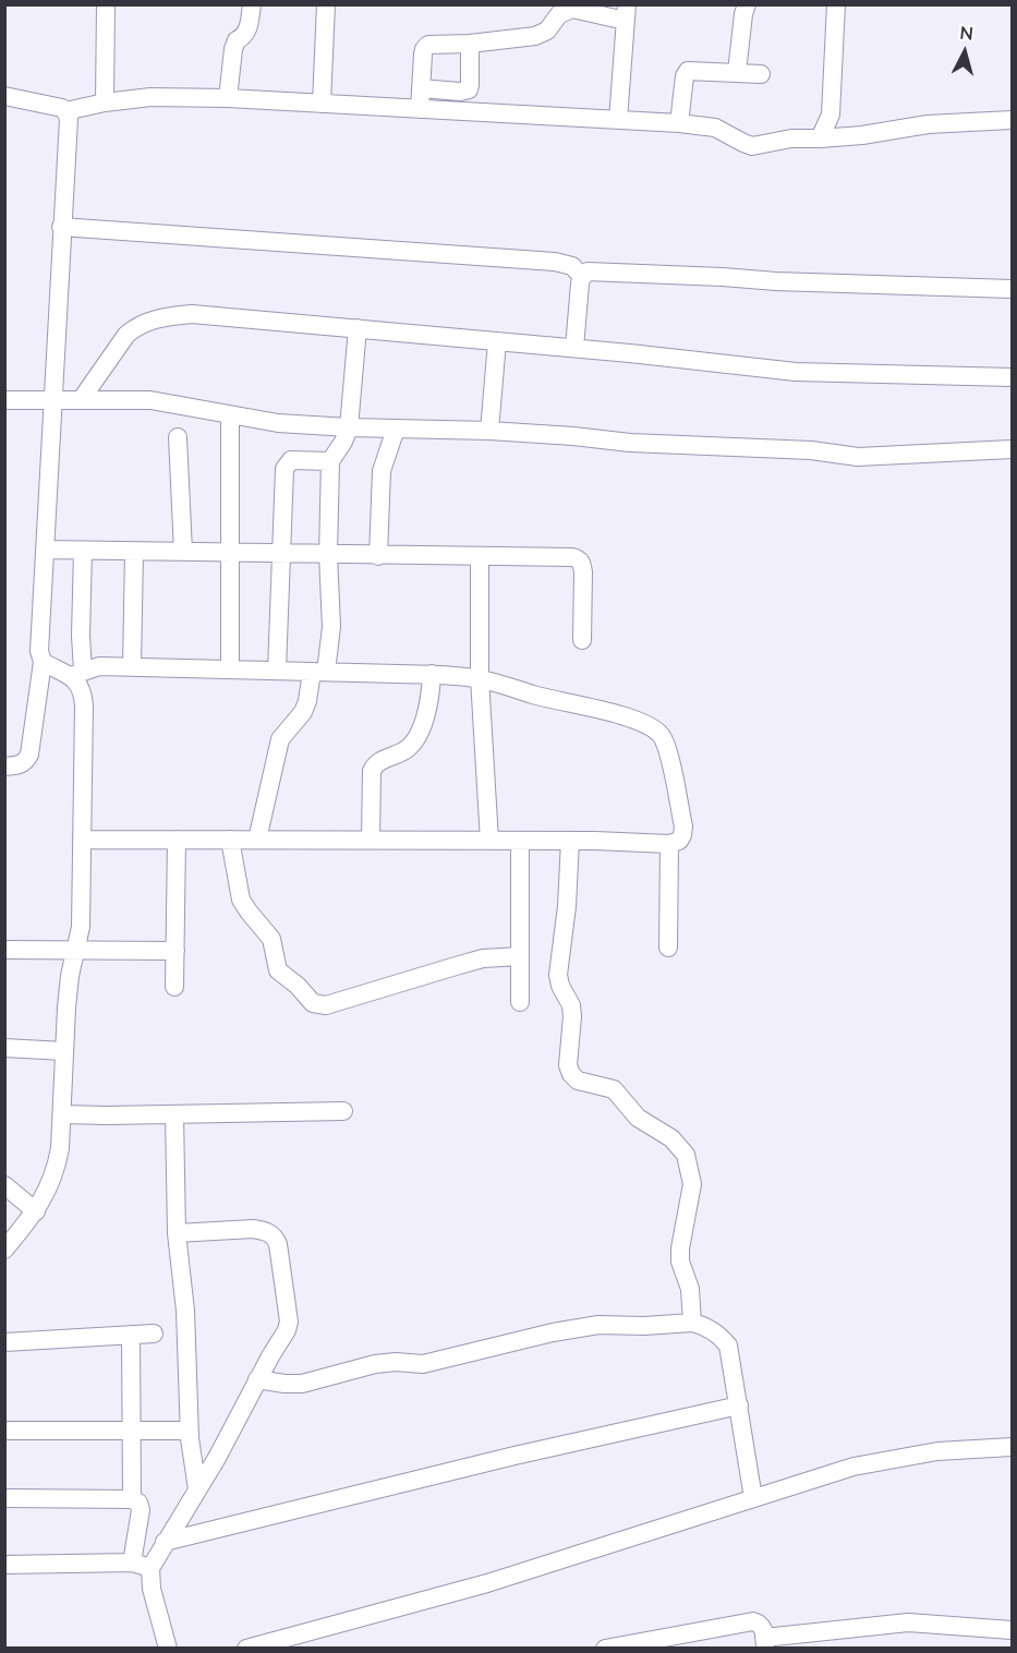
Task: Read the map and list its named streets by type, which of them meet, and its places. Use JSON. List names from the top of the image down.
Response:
{
  "north": "top"
}
